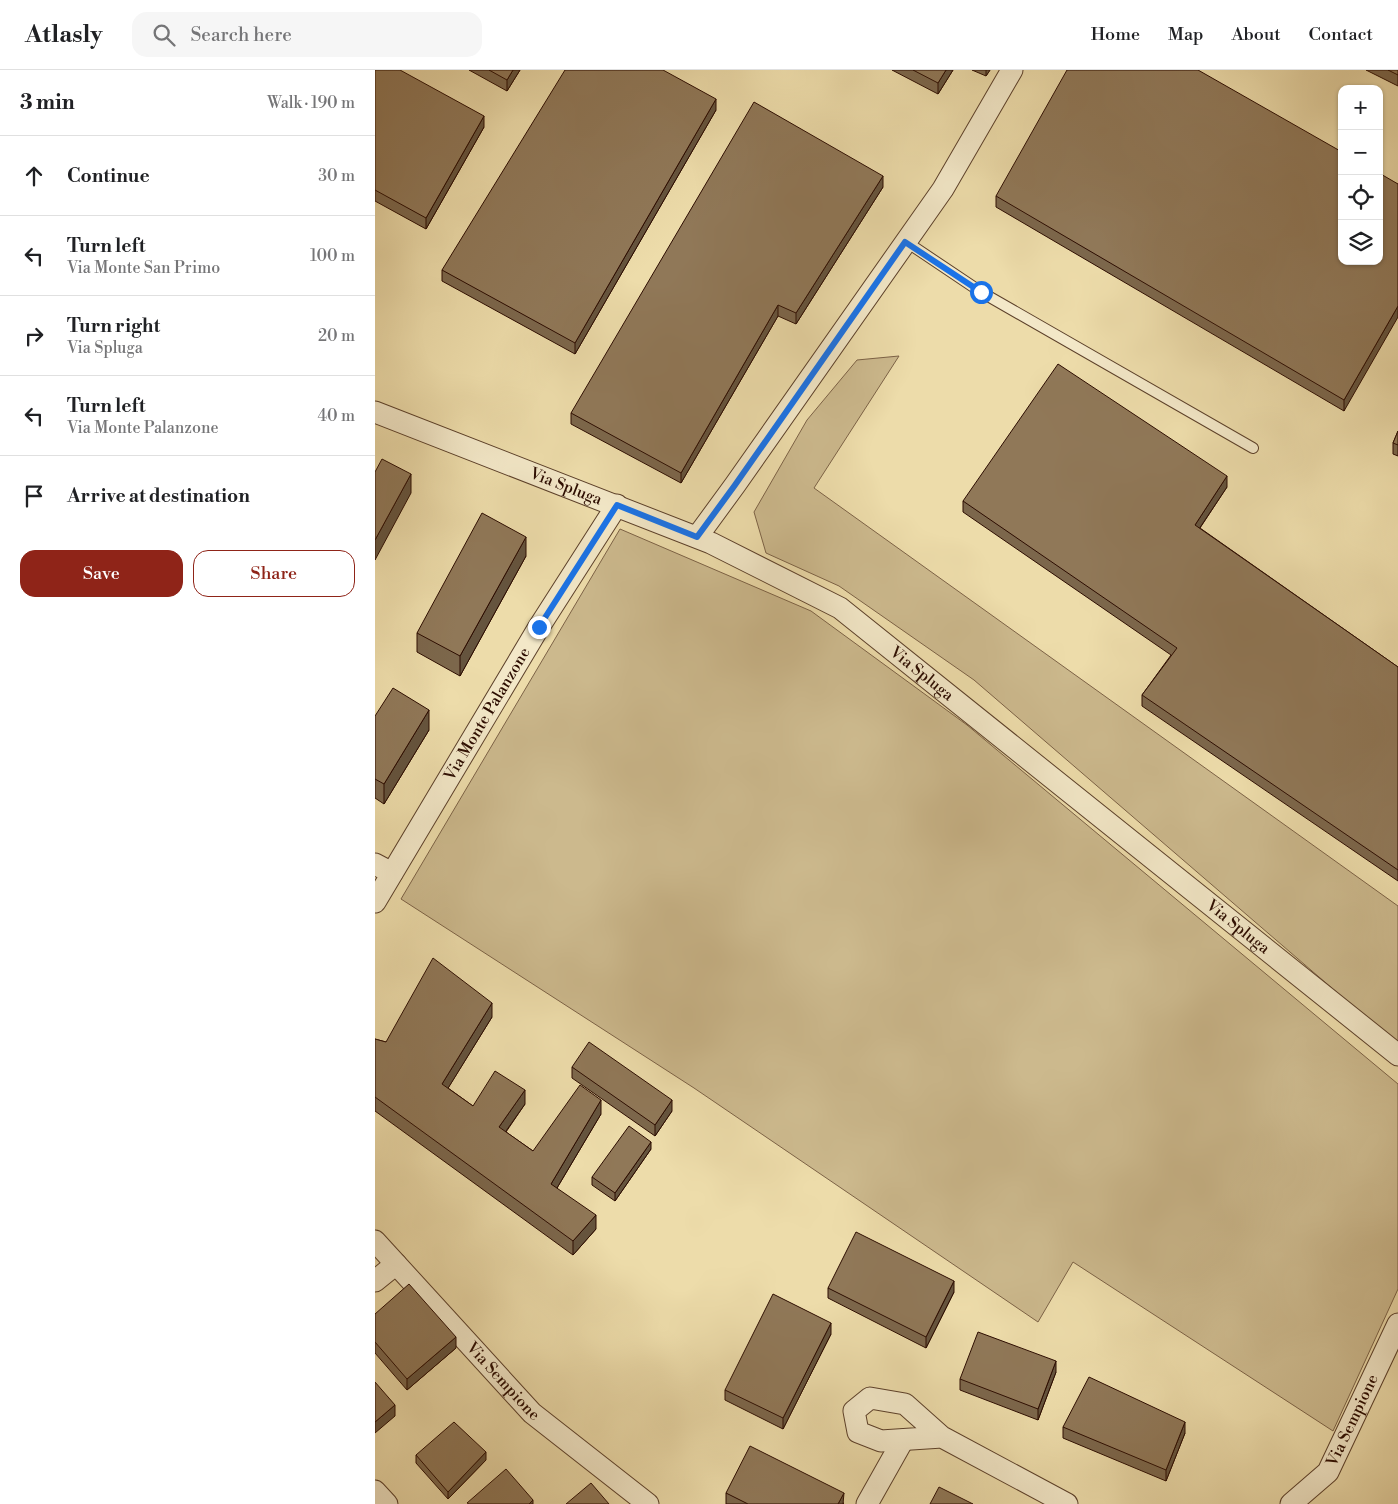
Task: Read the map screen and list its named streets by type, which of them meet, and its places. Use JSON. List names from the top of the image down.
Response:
{
  "streets": {
    "street": ["Via Spluga", "Via Monte Palanzone", "Via Sempione"]
  },
  "crossings": [
    ["Via Spluga", "Via Monte Palanzone"]
  ],
  "page": {
    "header": "Atlasly",
    "search": "Search here",
    "nav": [
      "Home",
      "Map",
      "About",
      "Contact"
    ],
    "heading": ["3 min", "Walk · 190 m"],
    "map_buttons": ["+", "−"],
    "list": [
      ["Continue", "30 m"],
      ["Turn left", "Via Monte San Primo", "100 m"],
      ["Turn right", "Via Spluga", "20 m"],
      ["Turn left", "Via Monte Palanzone", "40 m"],
      "Arrive at destination"
    ],
    "buttons": ["Save", "Share"]
  }
}
